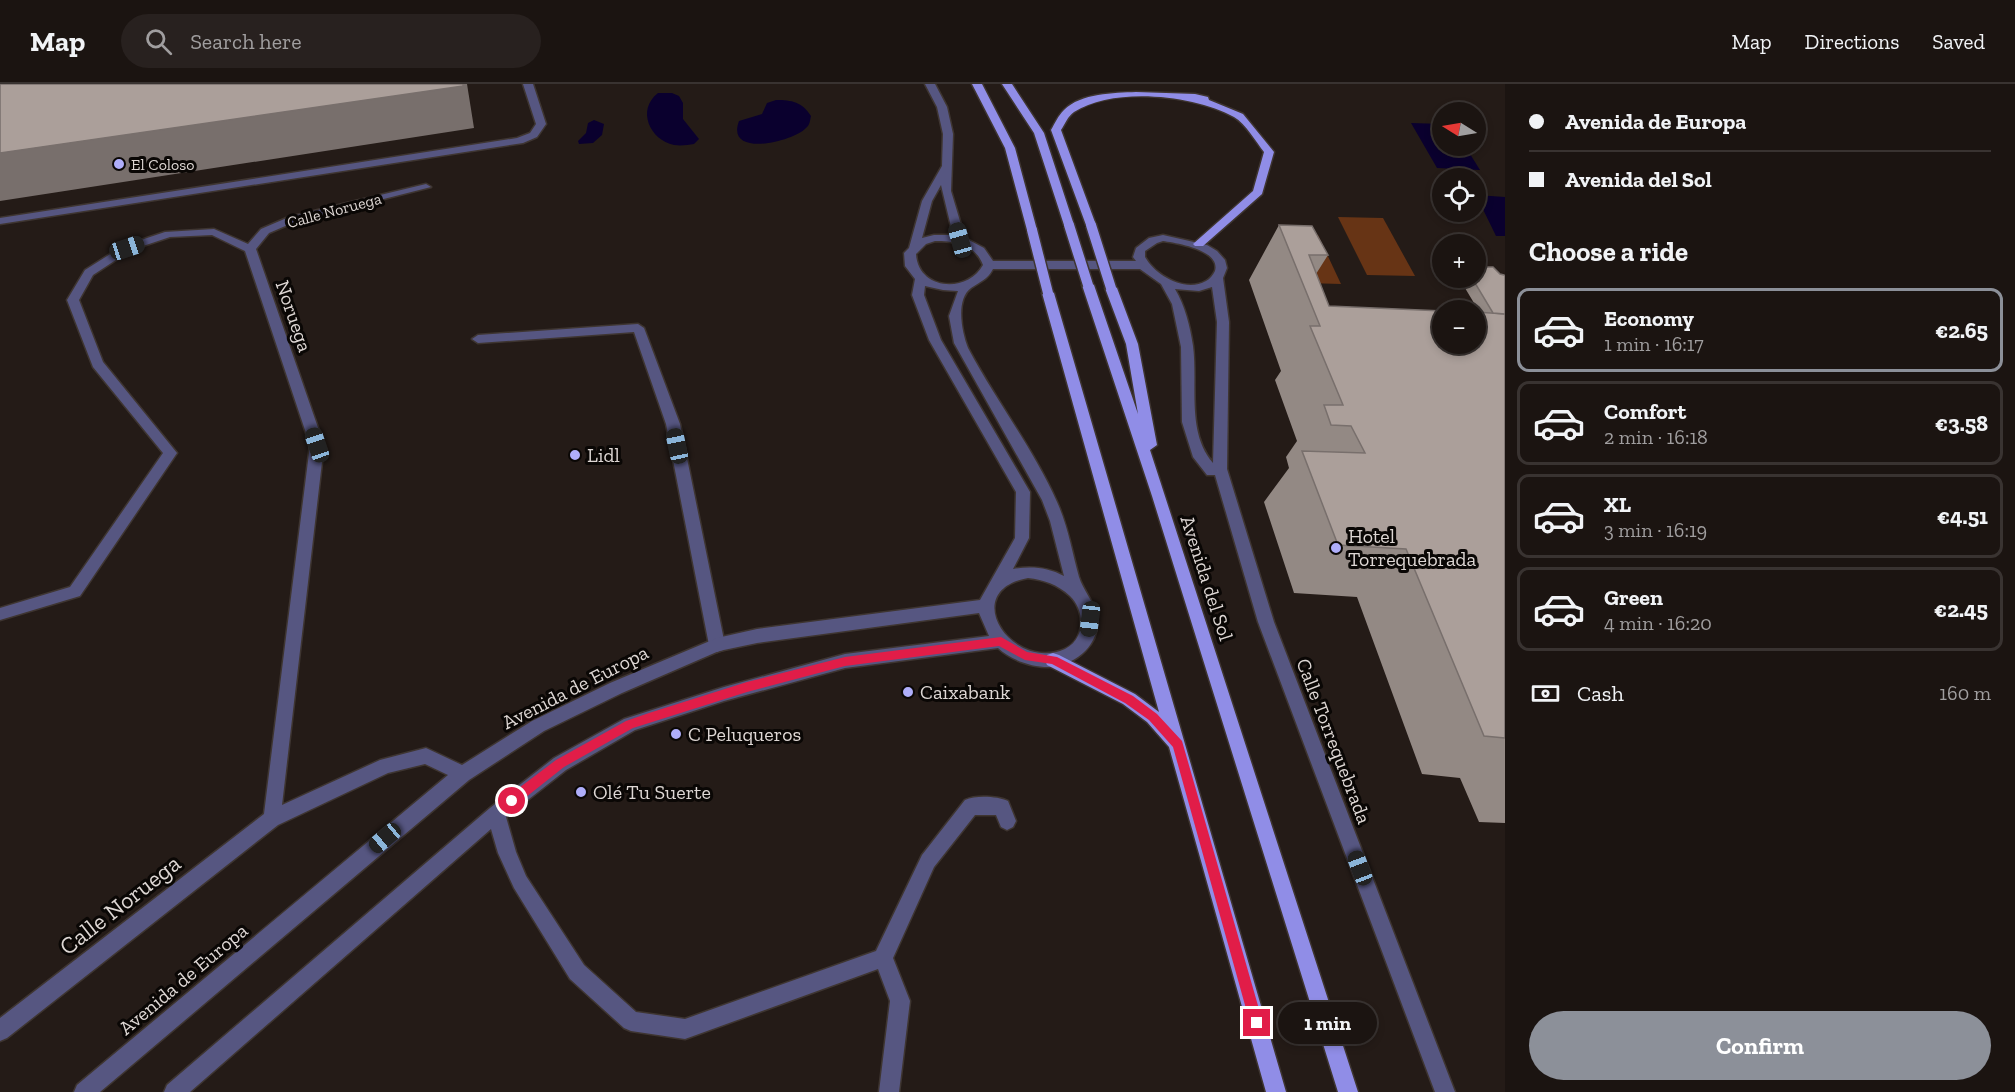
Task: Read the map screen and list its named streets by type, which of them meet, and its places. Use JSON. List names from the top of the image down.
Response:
{
  "streets": {
    "main road": ["Avenida del Sol"],
    "street": [
      "Calle Noruega",
      "Noruega",
      "Avenida de Europa",
      "Calle Torrequebrada"
    ]
  },
  "crossings": [
    ["Calle Noruega", "Noruega"]
  ],
  "places": [
    "El Coloso",
    "Lidl",
    "Hotel Torrequebrada",
    "Caixabank",
    "C Peluqueros",
    "Olé Tu Suerte"
  ],
  "north": "left",
  "page": {
    "header": "Map",
    "search": "Search here",
    "nav": ["Map", "Directions", "Saved"],
    "banner": ["Avenida de Europa", "Avenida del Sol"],
    "map_buttons": ["+", "−"],
    "heading": "Choose a ride",
    "list": [
      {
        "name": "Economy",
        "note": "1 min · 16:17",
        "value": "€2.65"
      },
      {
        "name": "Comfort",
        "note": "2 min · 16:18",
        "value": "€3.58"
      },
      {
        "name": "XL",
        "note": "3 min · 16:19",
        "value": "€4.51"
      },
      {
        "name": "Green",
        "note": "4 min · 16:20",
        "value": "€2.45"
      }
    ],
    "pay": ["Cash", "160 m"],
    "buttons": "Confirm",
    "bubble": "1 min"
  }
}
